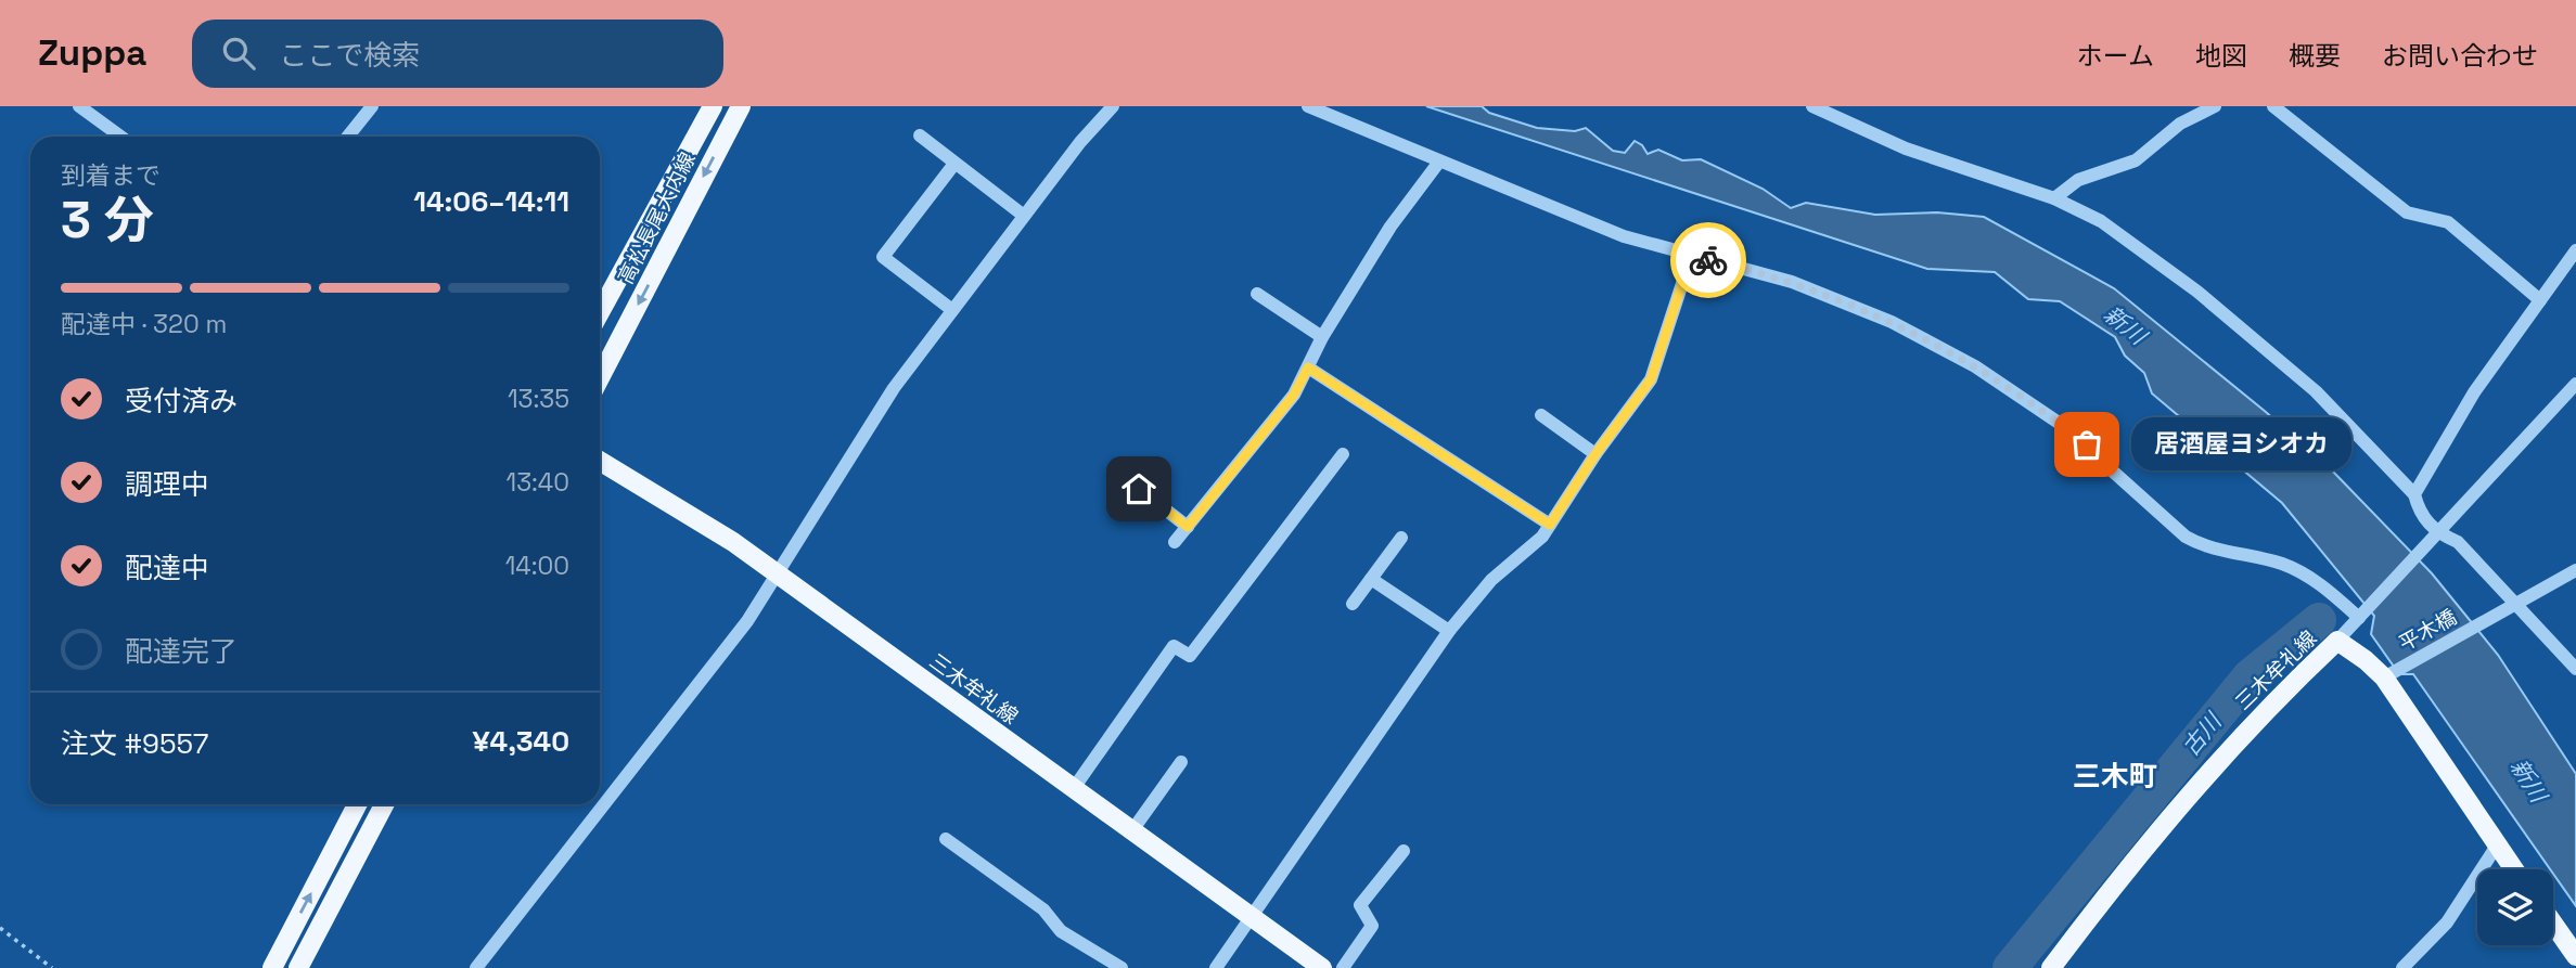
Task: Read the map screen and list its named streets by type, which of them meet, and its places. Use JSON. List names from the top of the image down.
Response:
{
  "streets": {
    "main road": ["高松長尾大内線", "三木牟礼線"],
    "street": ["平木橋"]
  },
  "crossings": [
    ["平木橋", "三木牟礼線"]
  ],
  "districts": ["三木町"],
  "water": ["新川", "古川"],
  "places": ["居酒屋ヨシオカ"],
  "page": {
    "header": "Zuppa",
    "search": "ここで検索",
    "nav": [
      "ホーム",
      "地図",
      "概要",
      "お問い合わせ"
    ],
    "heading": ["3 分", "到着まで", "14:06–14:11"],
    "panel": ["注文 #9557", "¥4,340"],
    "bar": "配達中 · 320 m",
    "list": [
      ["受付済み", "13:35"],
      ["調理中", "13:40"],
      ["配達中", "14:00"],
      "配達完了"
    ],
    "bubble": "居酒屋ヨシオカ"
  }
}
